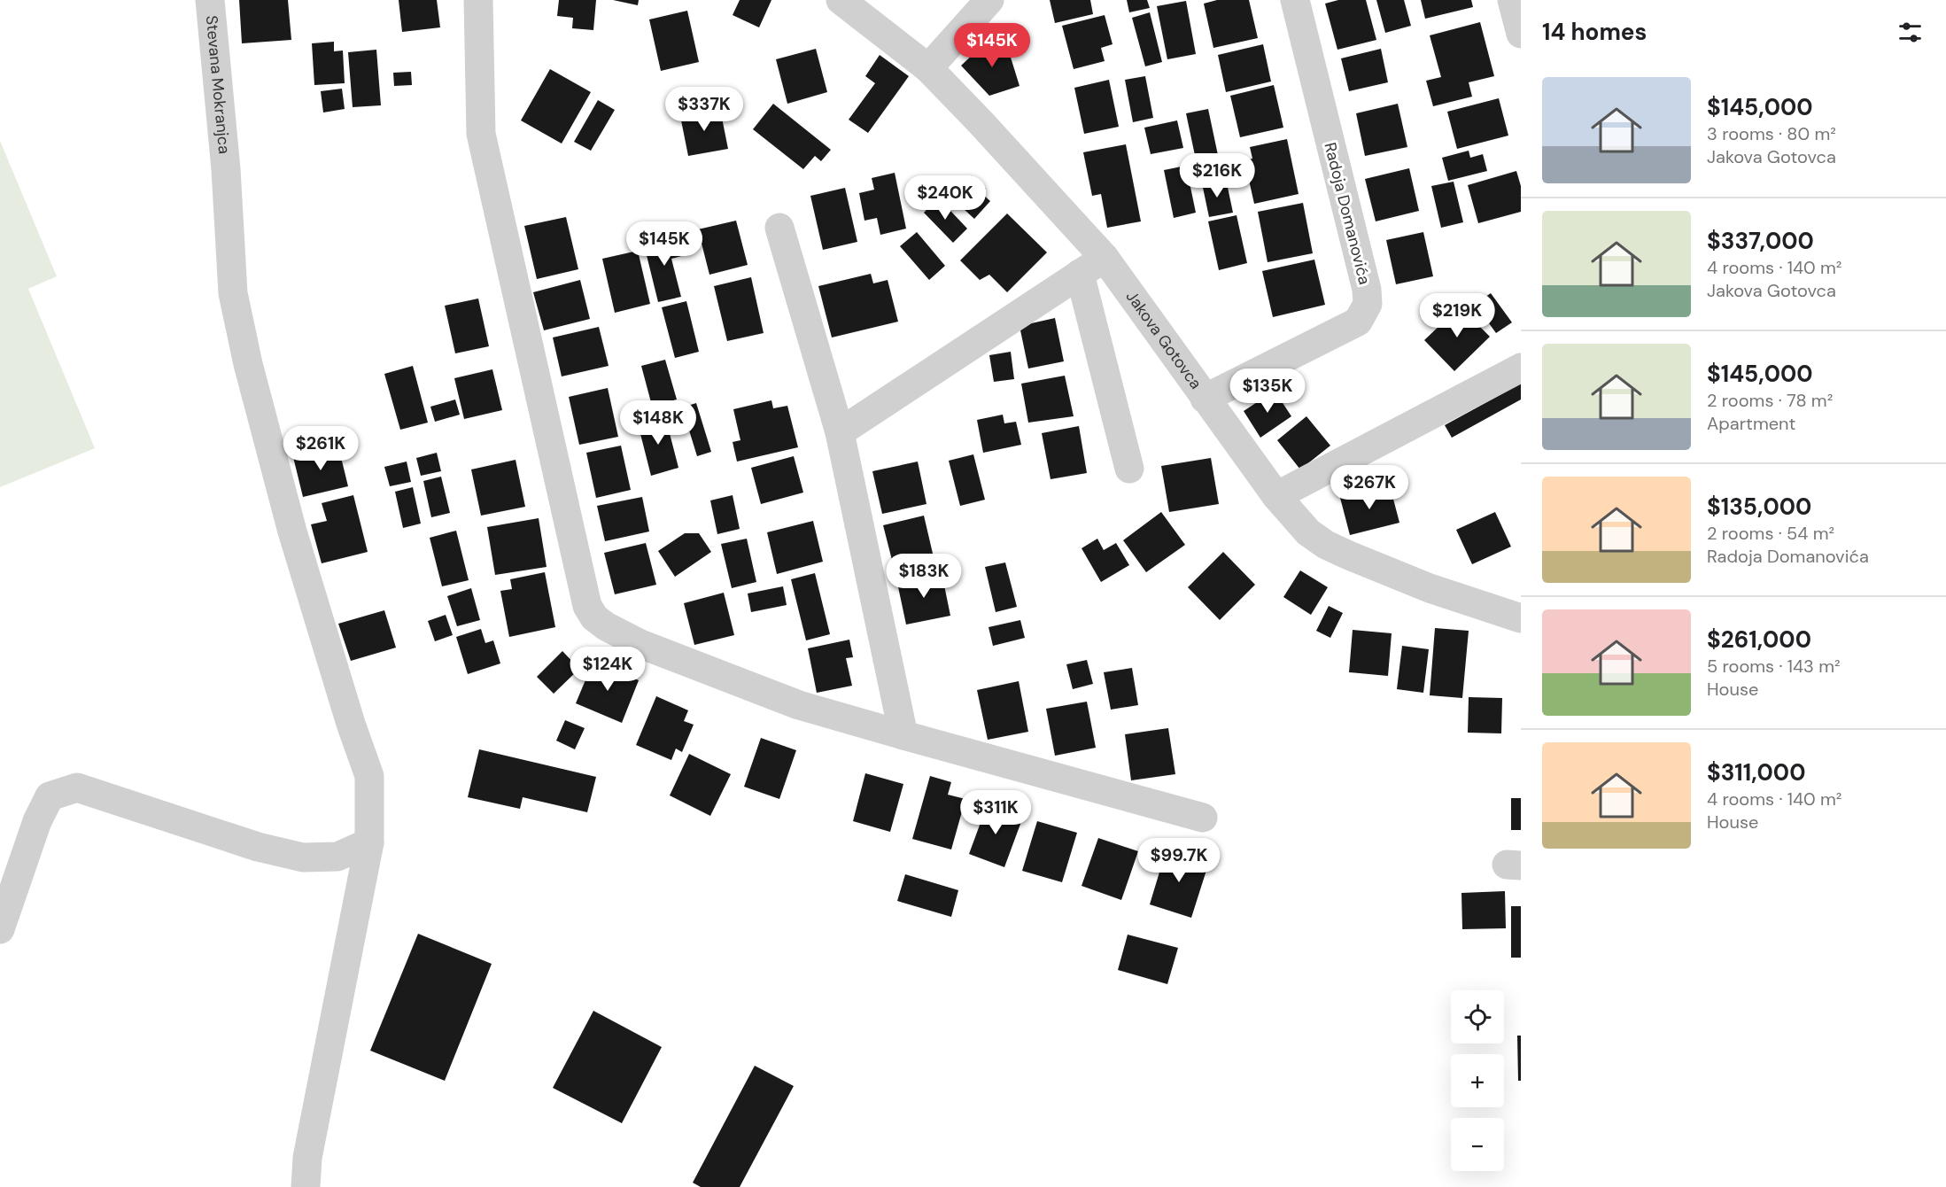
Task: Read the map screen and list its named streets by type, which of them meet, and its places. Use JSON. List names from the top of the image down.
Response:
{
  "streets": {
    "street": ["Stevana Mokranjca", "Radoja Domanovića", "Jakova Gotovca"]
  },
  "crossings": [
    ["Radoja Domanovića", "Jakova Gotovca"]
  ],
  "page": {
    "heading": "14 homes",
    "price": [
      "$145K",
      "$337K",
      "$216K",
      "$240K",
      "$145K",
      "$219K",
      "$135K",
      "$148K",
      "$261K",
      "$267K",
      "$183K",
      "$124K",
      "$311K",
      "$99.7K"
    ],
    "list": [
      {
        "name": "$145,000",
        "note": "3 rooms · 80 m² · Jakova Gotovca"
      },
      {
        "name": "$337,000",
        "note": "4 rooms · 140 m² · Jakova Gotovca"
      },
      {
        "name": "$145,000",
        "note": "2 rooms · 78 m² · Apartment"
      },
      {
        "name": "$135,000",
        "note": "2 rooms · 54 m² · Radoja Domanovića"
      },
      {
        "name": "$261,000",
        "note": "5 rooms · 143 m² · House"
      },
      {
        "name": "$311,000",
        "note": "4 rooms · 140 m² · House"
      }
    ],
    "map_buttons": ["+", "−"]
  }
}
